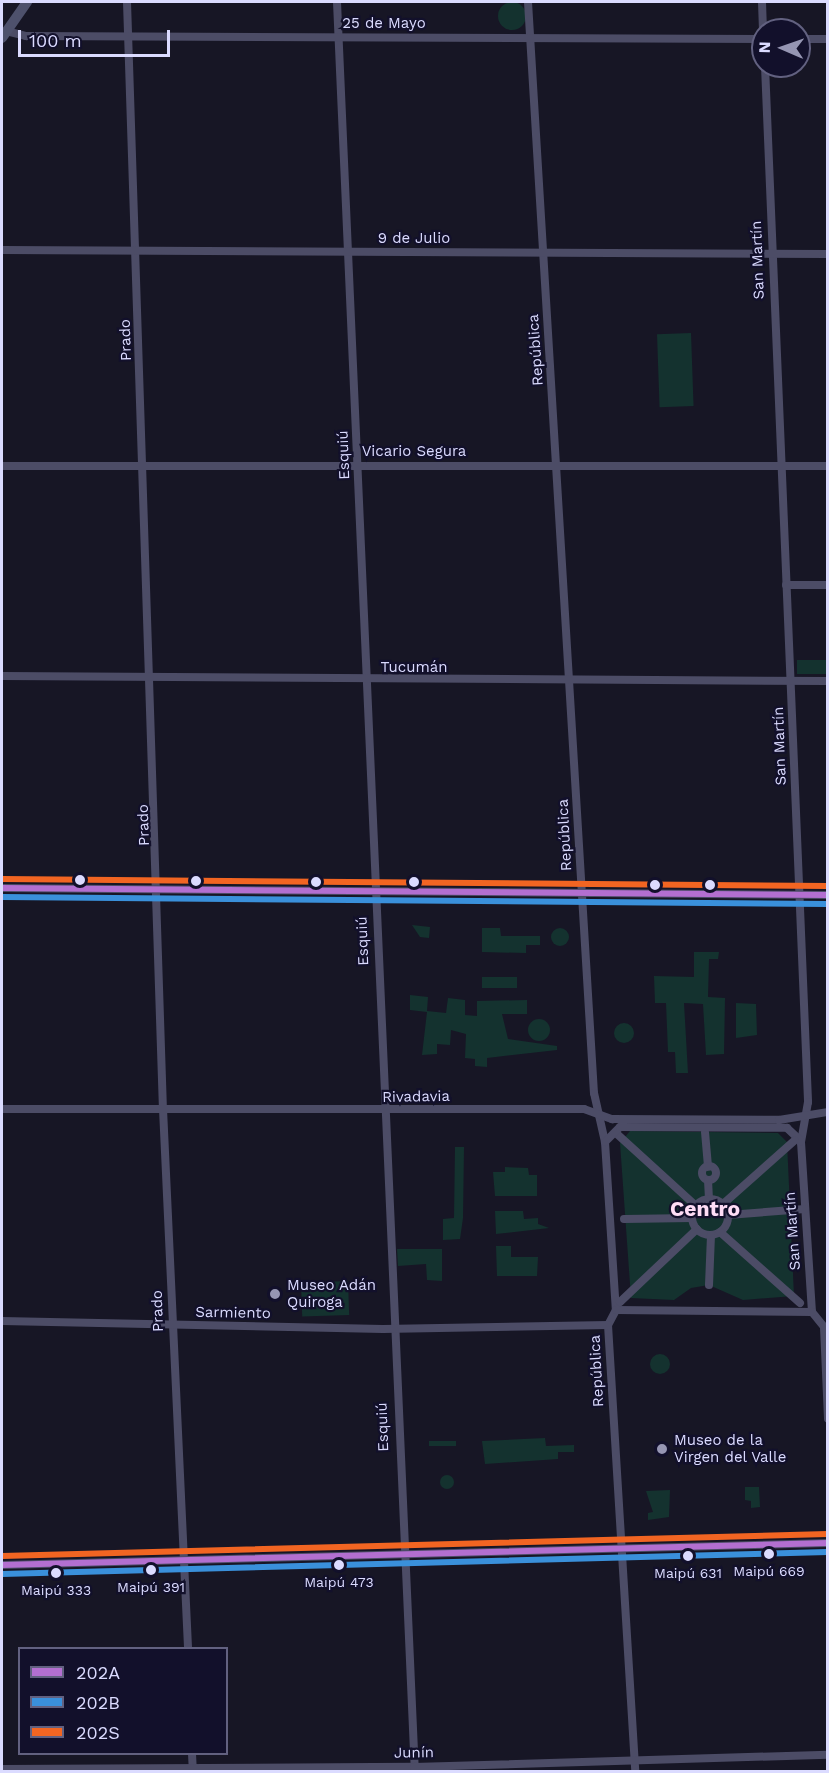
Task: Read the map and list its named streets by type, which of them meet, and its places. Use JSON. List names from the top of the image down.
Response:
{
  "streets": {
    "street": [
      "25 de Mayo",
      "9 de Julio",
      "San Martín",
      "Prado",
      "República",
      "Vicario Segura",
      "Esquiú",
      "Tucumán",
      "Rivadavia",
      "Sarmiento",
      "Junín"
    ]
  },
  "crossings": [
    ["25 de Mayo", "Prado"],
    ["25 de Mayo", "República"],
    ["25 de Mayo", "Esquiú"],
    ["9 de Julio", "San Martín"],
    ["9 de Julio", "Prado"],
    ["9 de Julio", "República"],
    ["9 de Julio", "Esquiú"],
    ["San Martín", "Vicario Segura"],
    ["San Martín", "Tucumán"],
    ["San Martín", "Rivadavia"],
    ["Prado", "Vicario Segura"],
    ["Prado", "Tucumán"],
    ["Prado", "Rivadavia"],
    ["Prado", "Sarmiento"],
    ["República", "Vicario Segura"],
    ["República", "Tucumán"],
    ["República", "Rivadavia"],
    ["República", "Sarmiento"],
    ["República", "Junín"],
    ["Vicario Segura", "Esquiú"],
    ["Esquiú", "Tucumán"],
    ["Esquiú", "Rivadavia"],
    ["Esquiú", "Sarmiento"],
    ["Esquiú", "Junín"]
  ],
  "districts": ["Centro"],
  "places": [
    "Museo Adán Quiroga",
    "Museo de la Virgen del Valle",
    "Maipú 669",
    "Maipú 631",
    "Maipú 473",
    "Maipú 391",
    "Maipú 333"
  ],
  "lines": ["transit line 202S", "transit line 202A", "transit line 202B"],
  "legend": ["202A", "202B", "202S"],
  "scale_bar": "100 m",
  "north": "left"
}
